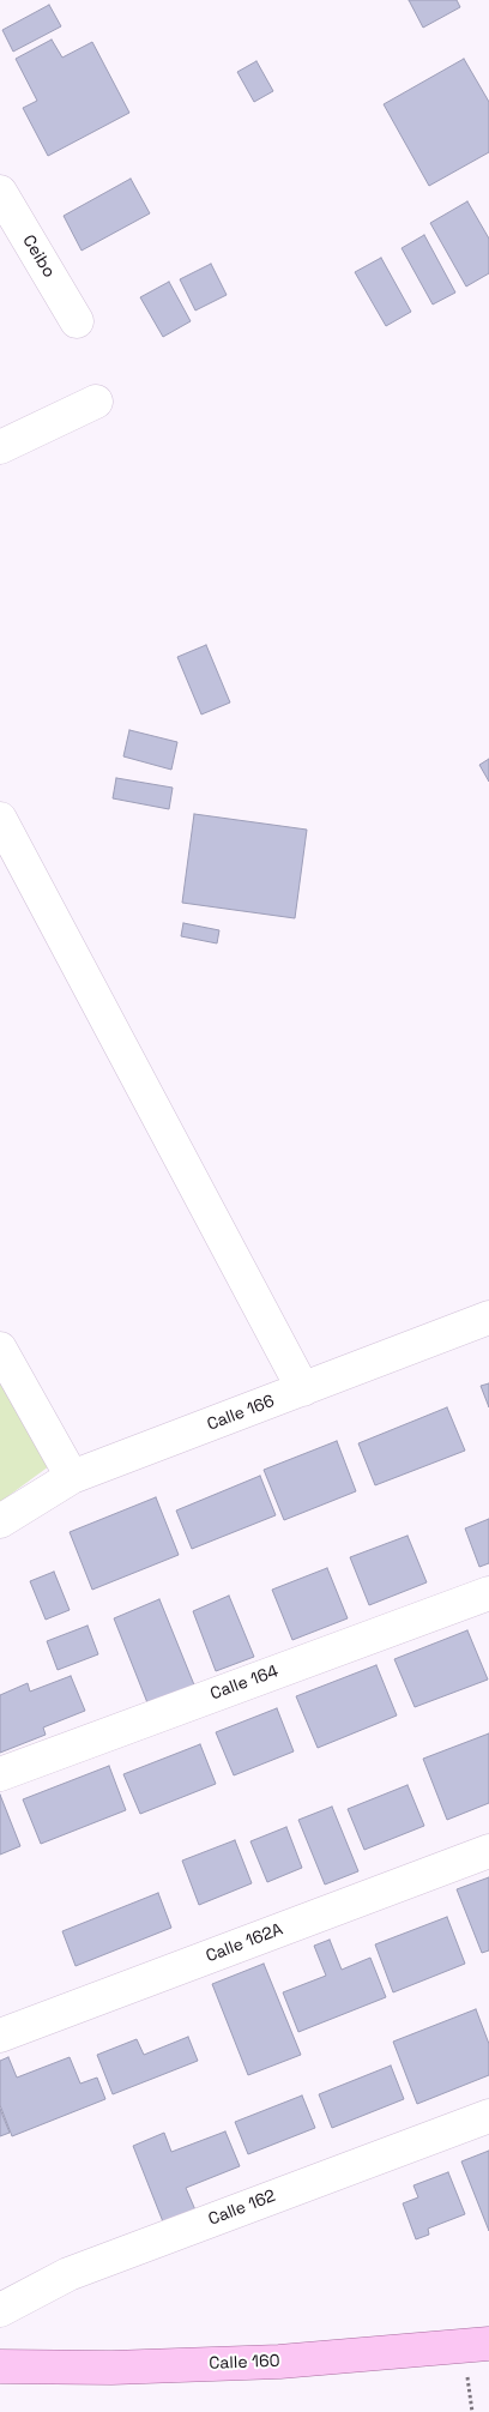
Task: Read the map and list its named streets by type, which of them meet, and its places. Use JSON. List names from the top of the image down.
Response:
{
  "streets": {
    "main road": ["Calle 160"],
    "street": [
      "Ceibo",
      "Calle 166",
      "Calle 164",
      "Calle 162A",
      "Calle 162"
    ]
  }
}
